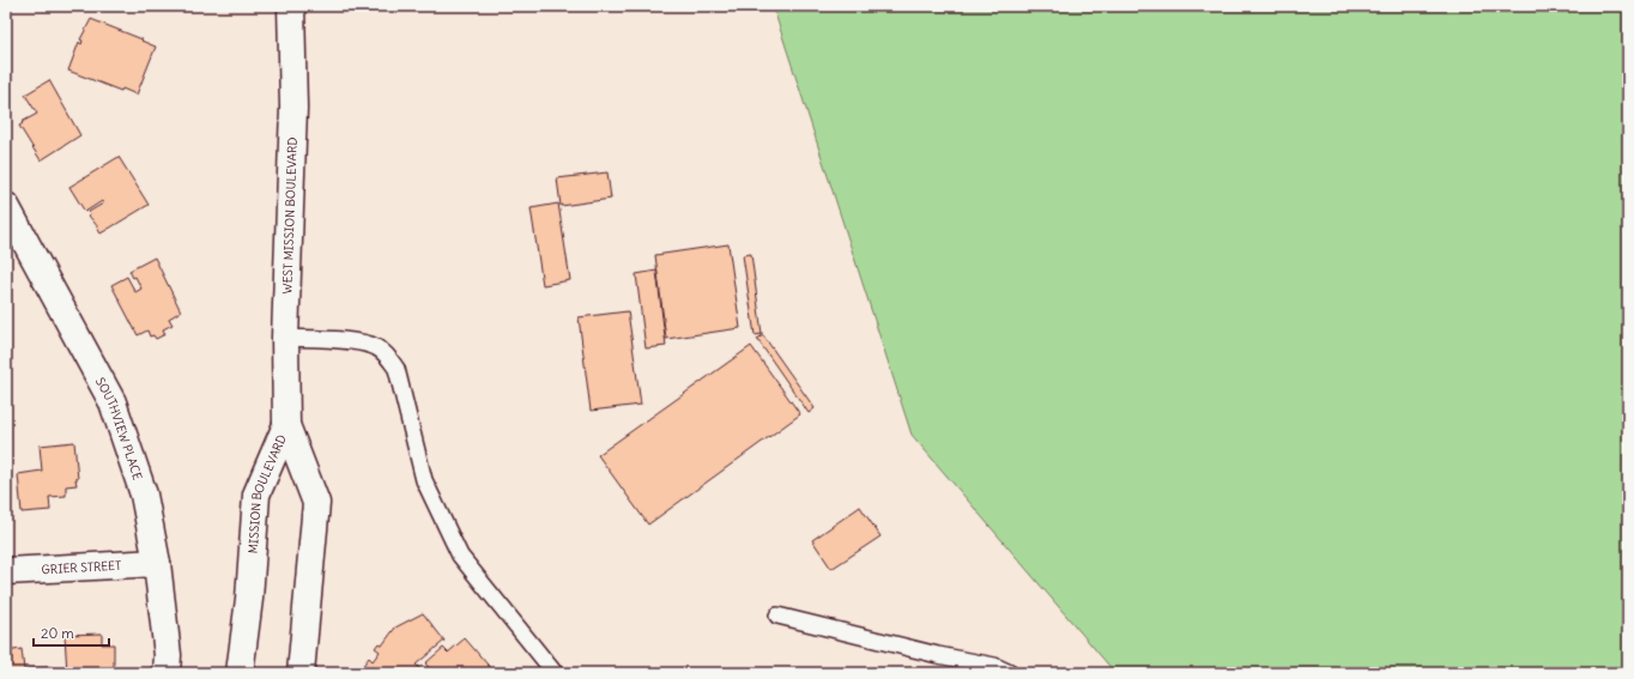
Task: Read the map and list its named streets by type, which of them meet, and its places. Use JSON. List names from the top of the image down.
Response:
{
  "streets": {
    "main road": [
      "WEST MISSION BOULEVARD",
      "SOUTHVIEW PLACE",
      "MISSION BOULEVARD",
      "GRIER STREET"
    ]
  },
  "crossings": [
    ["WEST MISSION BOULEVARD", "MISSION BOULEVARD"],
    ["SOUTHVIEW PLACE", "GRIER STREET"]
  ],
  "scale_bar": "20 m"
}
